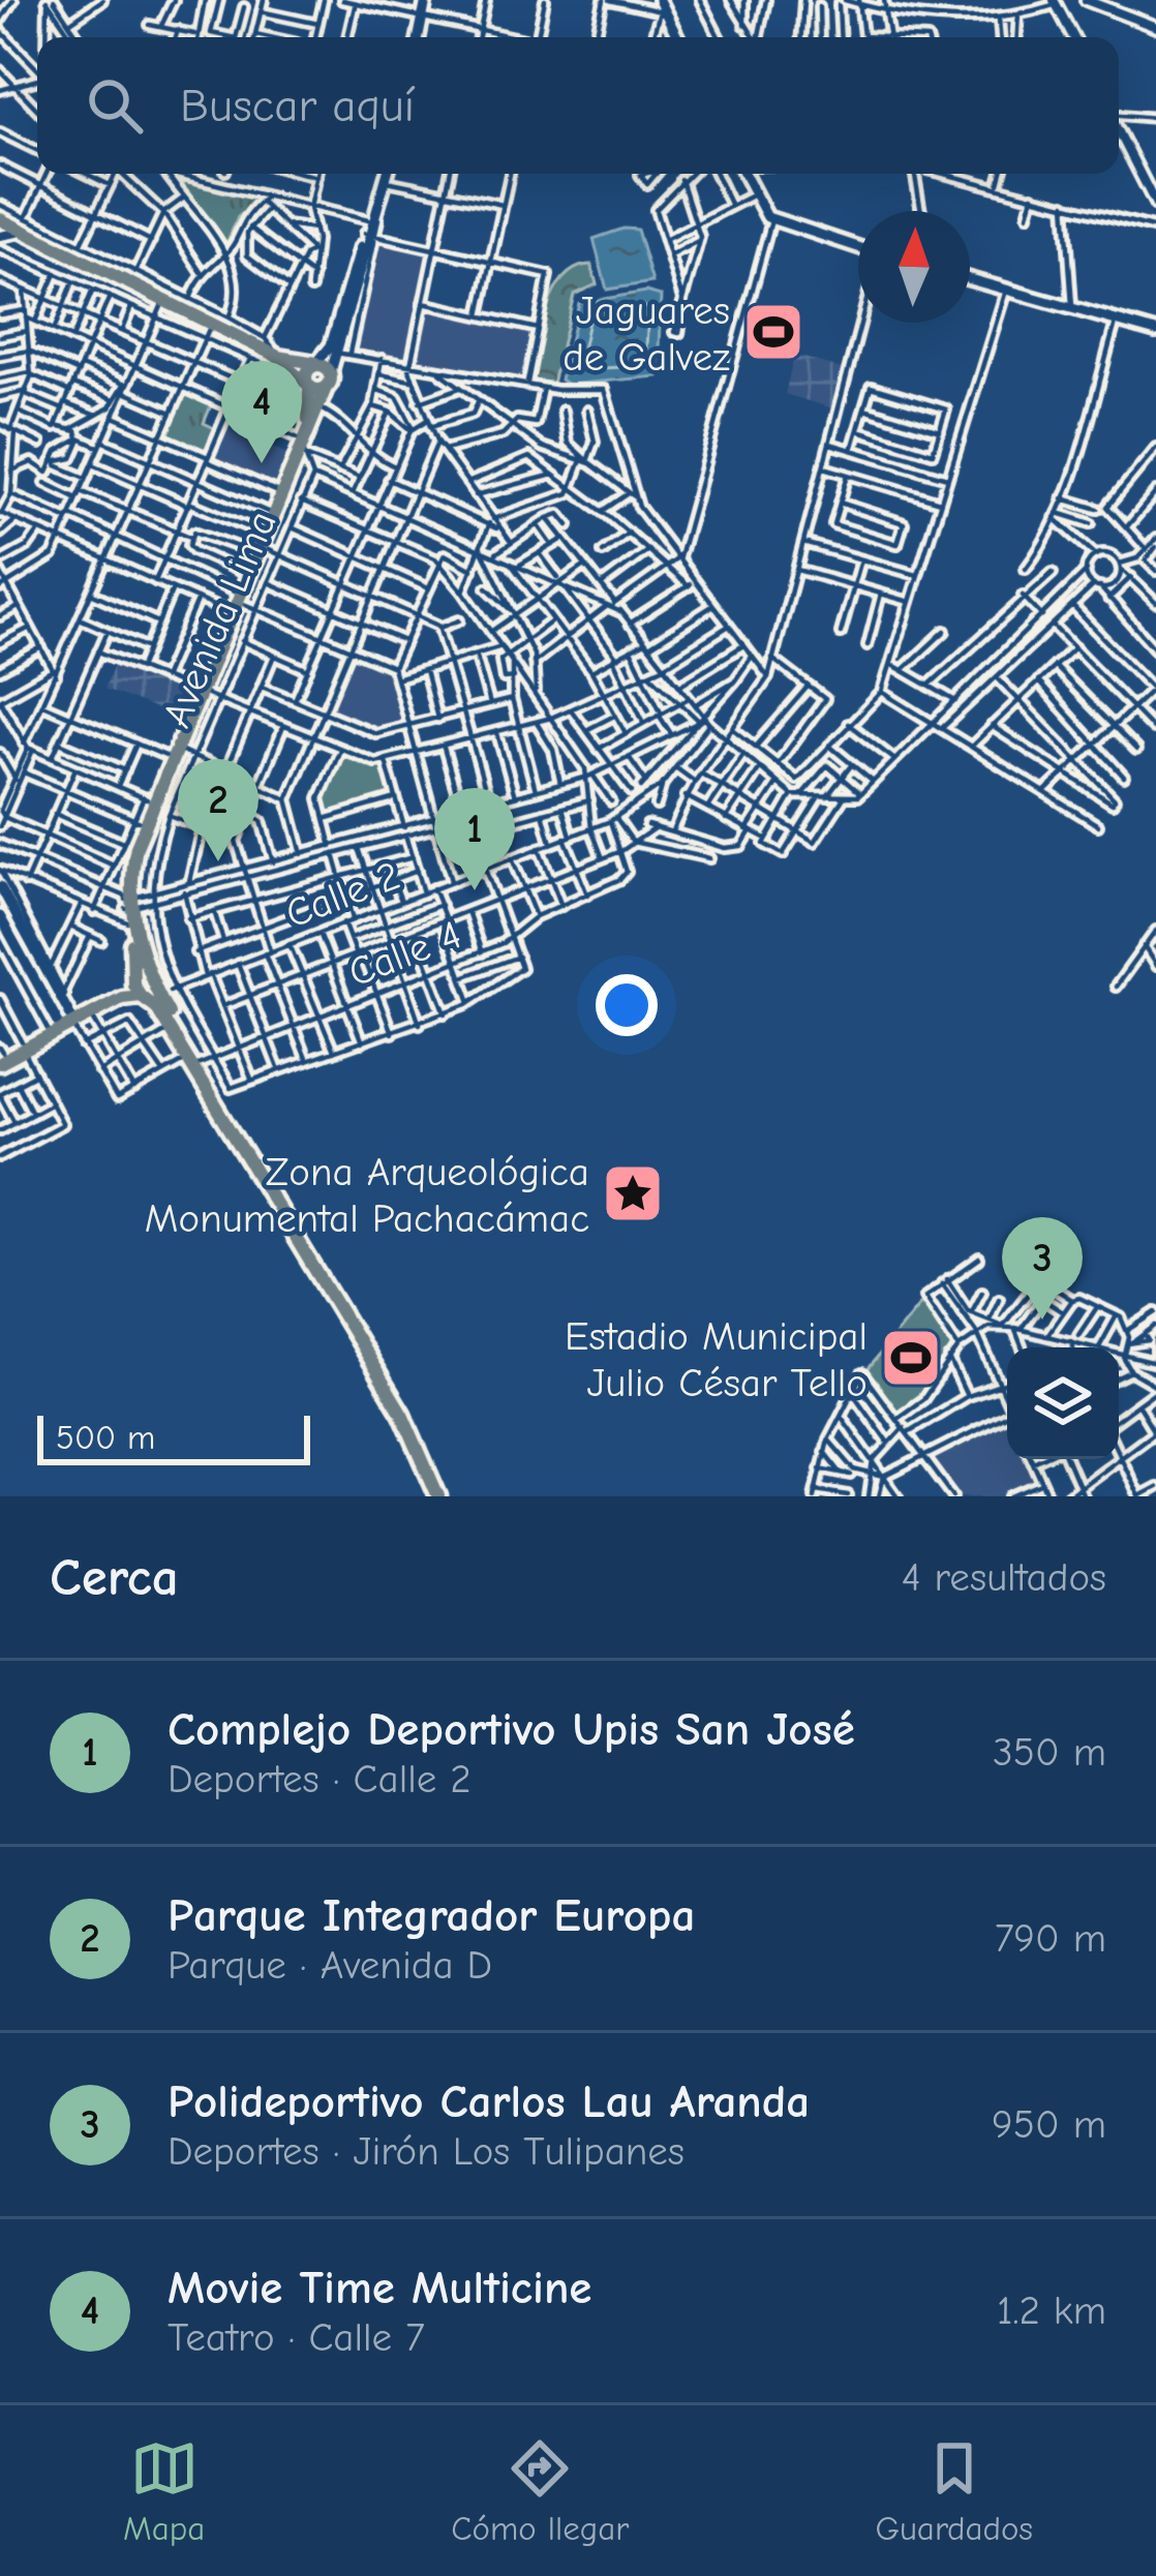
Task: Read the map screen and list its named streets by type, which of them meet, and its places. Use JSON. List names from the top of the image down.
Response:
{
  "streets": {
    "main road": ["Avenida Lima"],
    "street": ["Calle 2", "Calle 4"]
  },
  "crossings": [
    ["Avenida Lima", "Calle 2"],
    ["Avenida Lima", "Calle 4"]
  ],
  "places": {
    "sports": ["Jaguares de Galvez", "Estadio Municipal Julio César Tello"],
    "place": ["Zona Arqueológica Monumental Pachacámac"]
  },
  "scale_bar": "500 m",
  "north": "top",
  "page": {
    "search": "Buscar aquí",
    "pins": [
      "4",
      "2",
      "1",
      "3"
    ],
    "scale": "500 m",
    "heading": ["Cerca", "4 resultados"],
    "list": [
      {
        "mark": "1",
        "name": "Complejo Deportivo Upis San José",
        "note": "Deportes · Calle 2",
        "value": "350 m"
      },
      {
        "mark": "2",
        "name": "Parque Integrador Europa",
        "note": "Parque · Avenida D",
        "value": "790 m"
      },
      {
        "mark": "3",
        "name": "Polideportivo Carlos Lau Aranda",
        "note": "Deportes · Jirón Los Tulipanes",
        "value": "950 m"
      },
      {
        "mark": "4",
        "name": "Movie Time Multicine",
        "note": "Teatro · Calle 7",
        "value": "1.2 km"
      }
    ],
    "nav": ["Mapa", "Cómo llegar", "Guardados"]
  }
}
